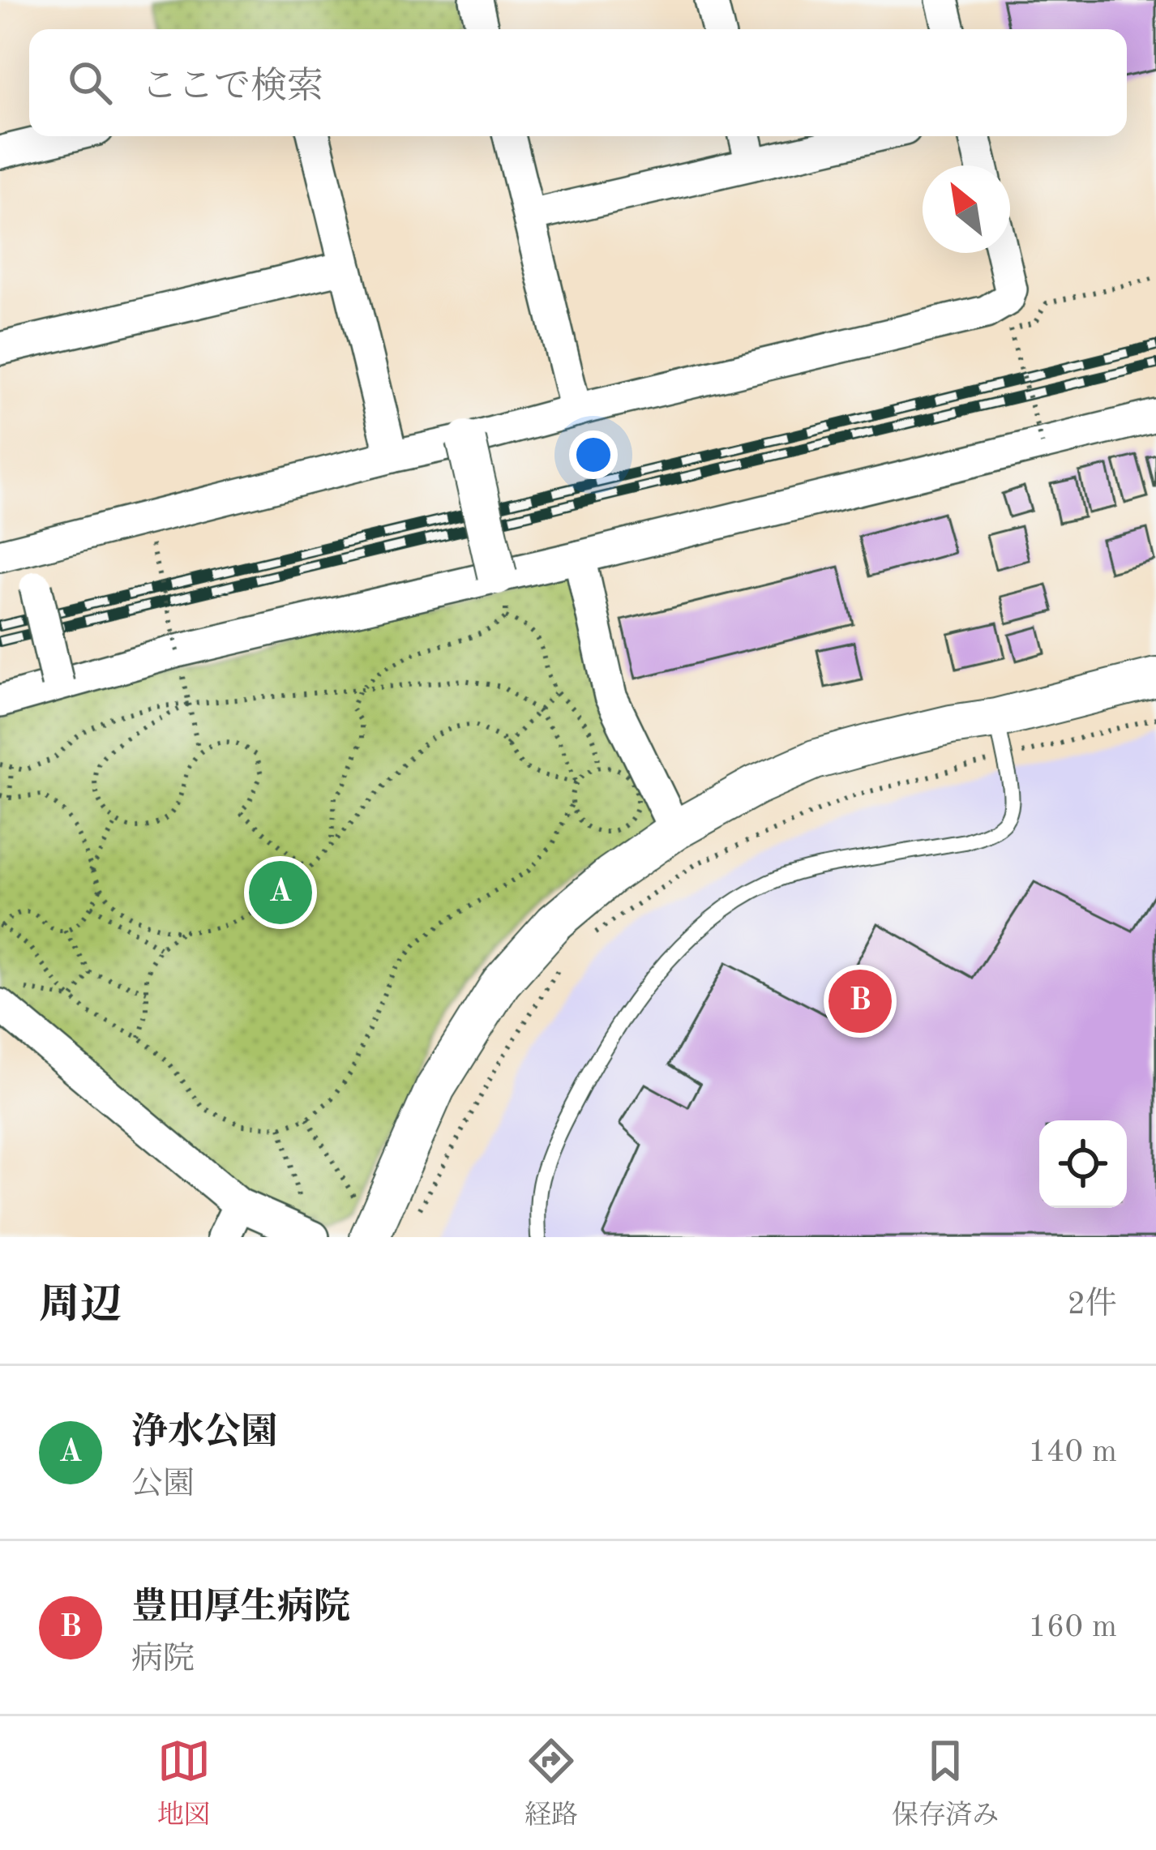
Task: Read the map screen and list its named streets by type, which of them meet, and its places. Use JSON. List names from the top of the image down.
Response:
{
  "north": "top left",
  "page": {
    "search": "ここで検索",
    "pins": ["A", "B"],
    "heading": ["周辺", "2件"],
    "list": [
      {
        "mark": "A",
        "name": "浄水公園",
        "note": "公園",
        "value": "140 m"
      },
      {
        "mark": "B",
        "name": "豊田厚生病院",
        "note": "病院",
        "value": "160 m"
      }
    ],
    "nav": ["地図", "経路", "保存済み"]
  }
}
